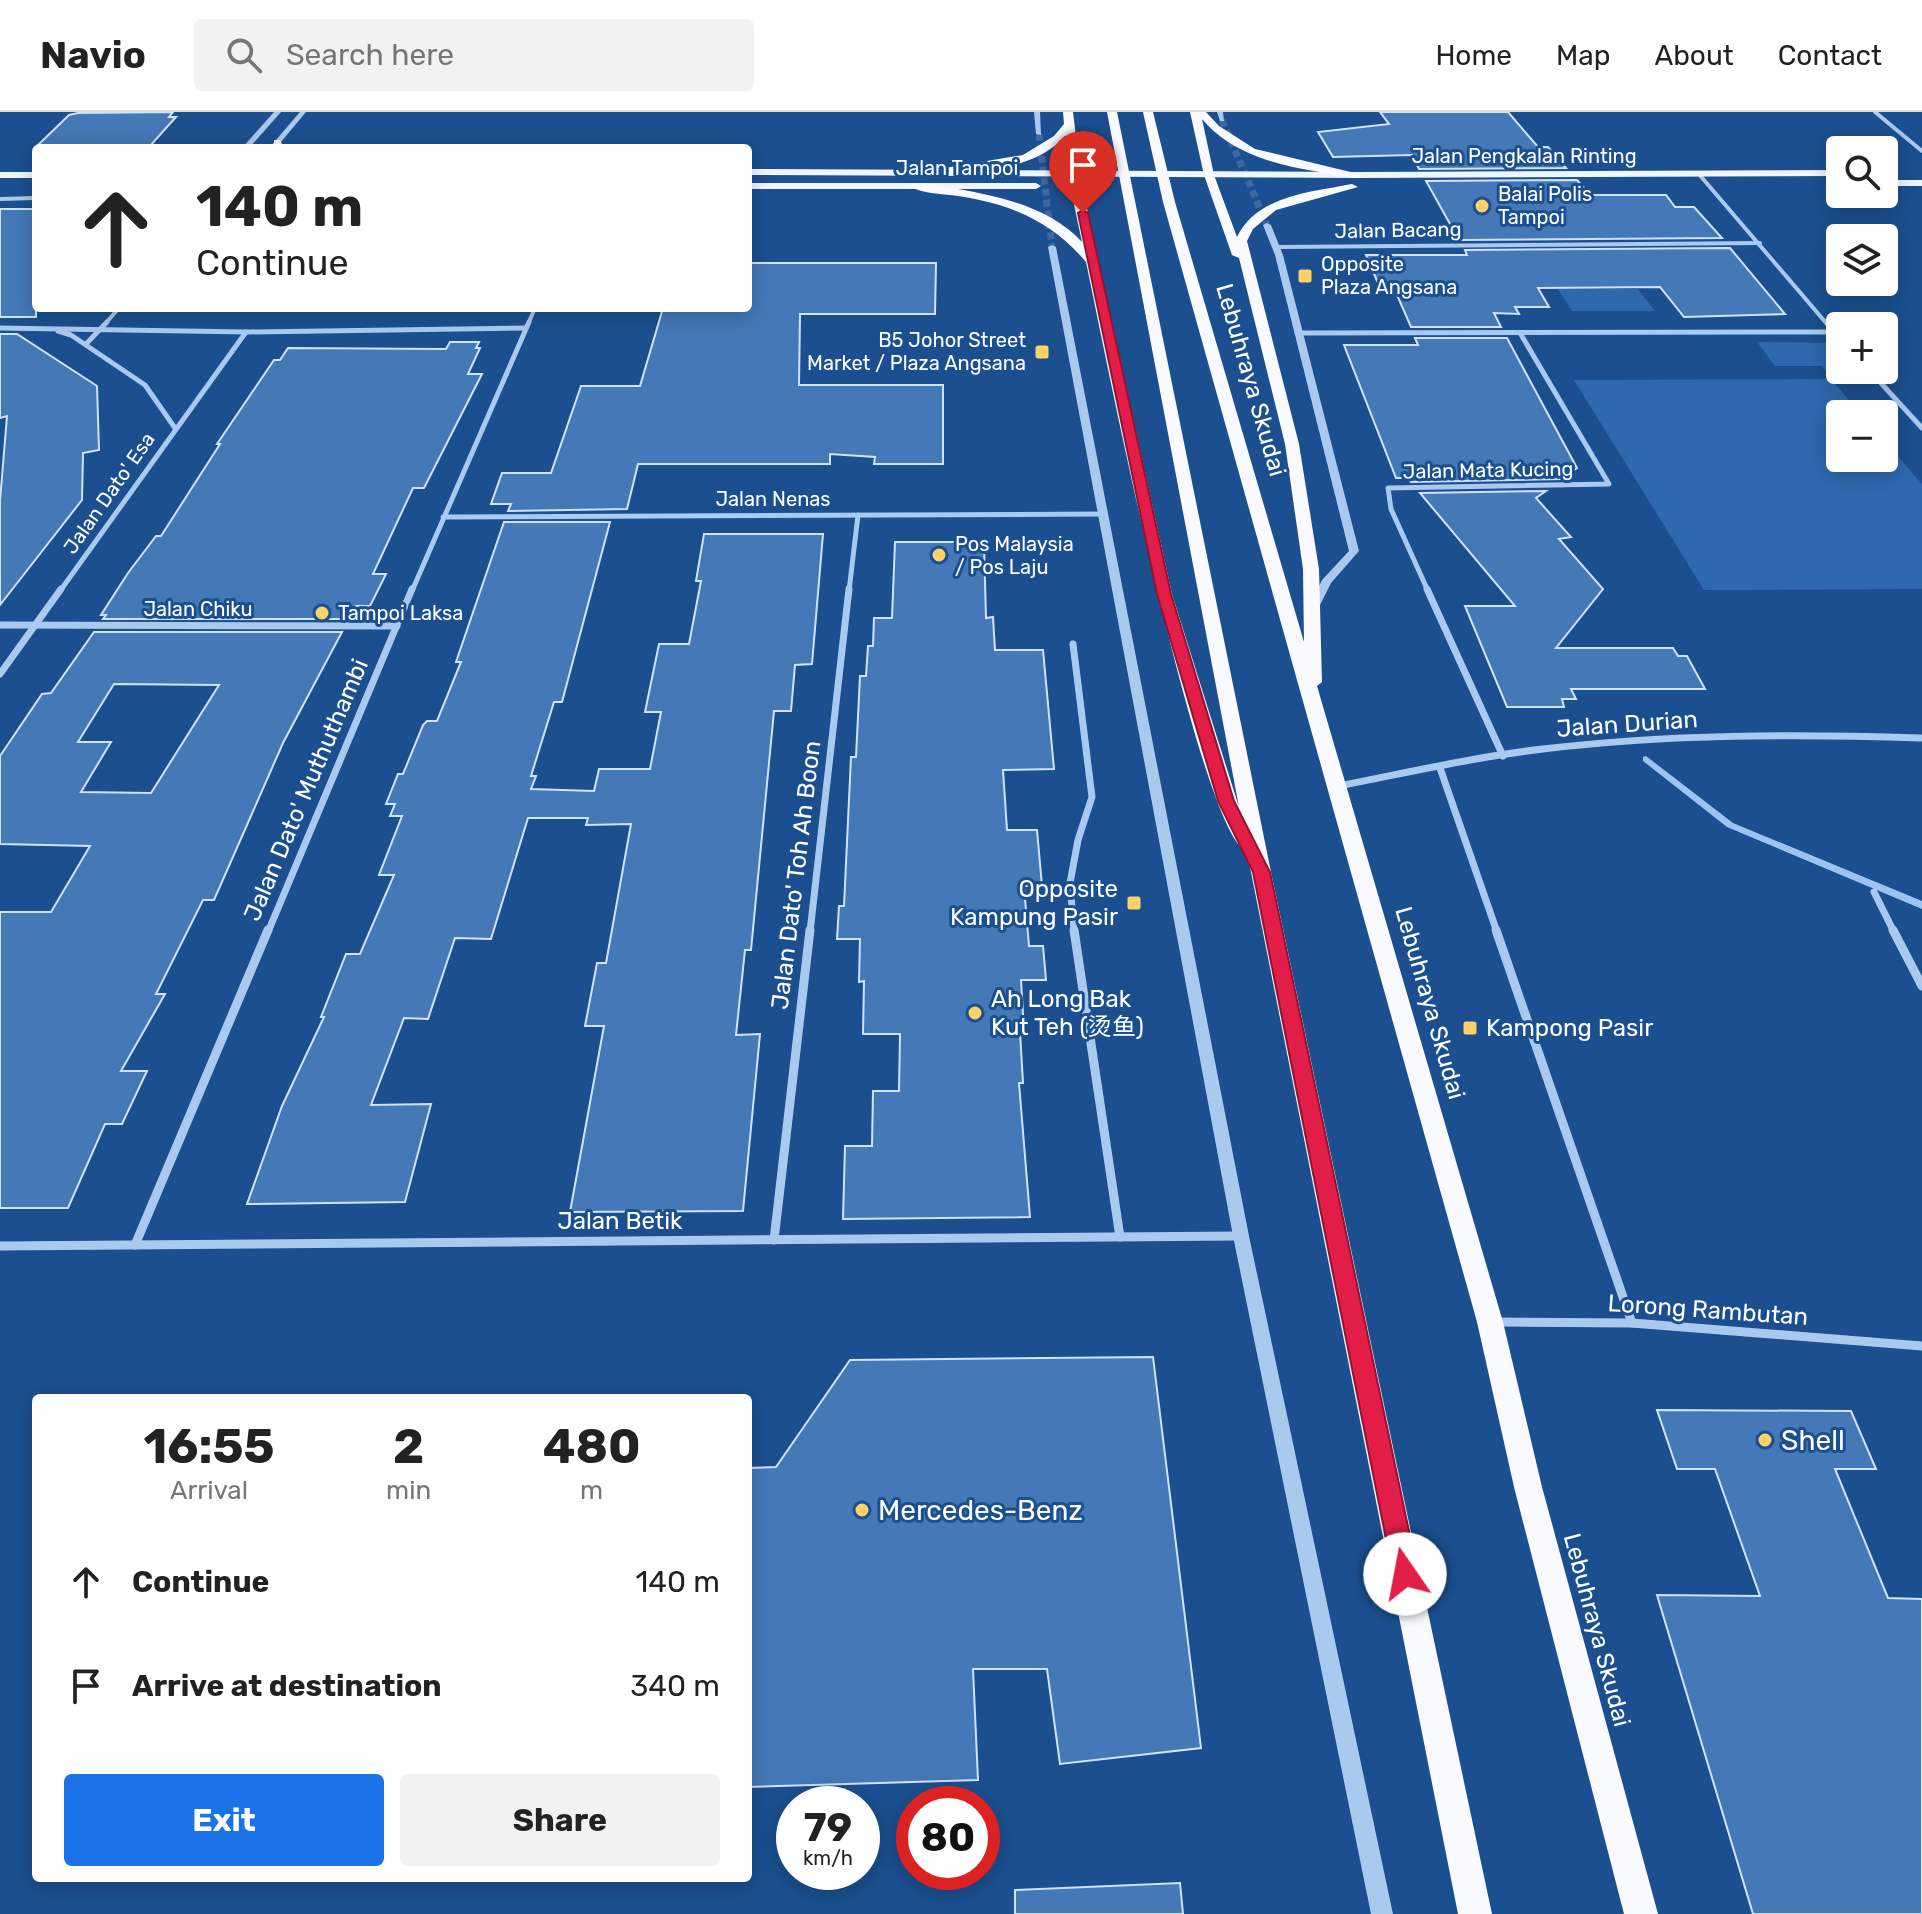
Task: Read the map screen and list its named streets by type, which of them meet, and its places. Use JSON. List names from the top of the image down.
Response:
{
  "streets": {
    "highway": ["Lebuhraya Skudai"],
    "main road": ["Jalan Pengkalan Rinting", "Jalan Tampoi"],
    "street": [
      "Jalan Bacang",
      "Jalan Mata Kucing",
      "Jalan Dato' Esa",
      "Jalan Nenas",
      "Jalan Chiku",
      "Jalan Durian",
      "Jalan Dato' Muthuthambi",
      "Jalan Dato' Toh Ah Boon",
      "Jalan Betik",
      "Lorong Rambutan"
    ]
  },
  "crossings": [
    ["Jalan Pengkalan Rinting", "Jalan Tampoi"],
    ["Lebuhraya Skudai", "Jalan Durian"],
    ["Lebuhraya Skudai", "Lorong Rambutan"],
    ["Jalan Mata Kucing", "Jalan Durian"],
    ["Jalan Dato' Esa", "Jalan Chiku"],
    ["Jalan Nenas", "Jalan Dato' Muthuthambi"],
    ["Jalan Nenas", "Jalan Dato' Toh Ah Boon"],
    ["Jalan Chiku", "Jalan Dato' Muthuthambi"],
    ["Jalan Dato' Muthuthambi", "Jalan Betik"],
    ["Jalan Dato' Toh Ah Boon", "Jalan Betik"]
  ],
  "places": {
    "other": [
      "Balai Polis Tampoi",
      "Pos Malaysia / Pos Laju",
      "Tampoi Laksa",
      "Ah Long Bak Kut Teh (烫鱼)",
      "Shell",
      "Mercedes-Benz"
    ],
    "transit": [
      "Opposite Plaza Angsana",
      "B5 Johor Street Market / Plaza Angsana",
      "Opposite Kampung Pasir",
      "Kampong Pasir"
    ]
  },
  "page": {
    "header": "Navio",
    "search": "Search here",
    "nav": [
      "Home",
      "Map",
      "About",
      "Contact"
    ],
    "map_buttons": ["+", "−"],
    "turn": ["140 m", "Continue"],
    "eta": [
      "16:55",
      "Arrival",
      "2",
      "min",
      "480",
      "m"
    ],
    "list": [
      {
        "name": "Continue",
        "value": "140 m"
      },
      {
        "name": "Arrive at destination",
        "value": "340 m"
      }
    ],
    "buttons": ["Exit", "Share"],
    "speed": "79 km/h",
    "limit": "80"
  }
}
